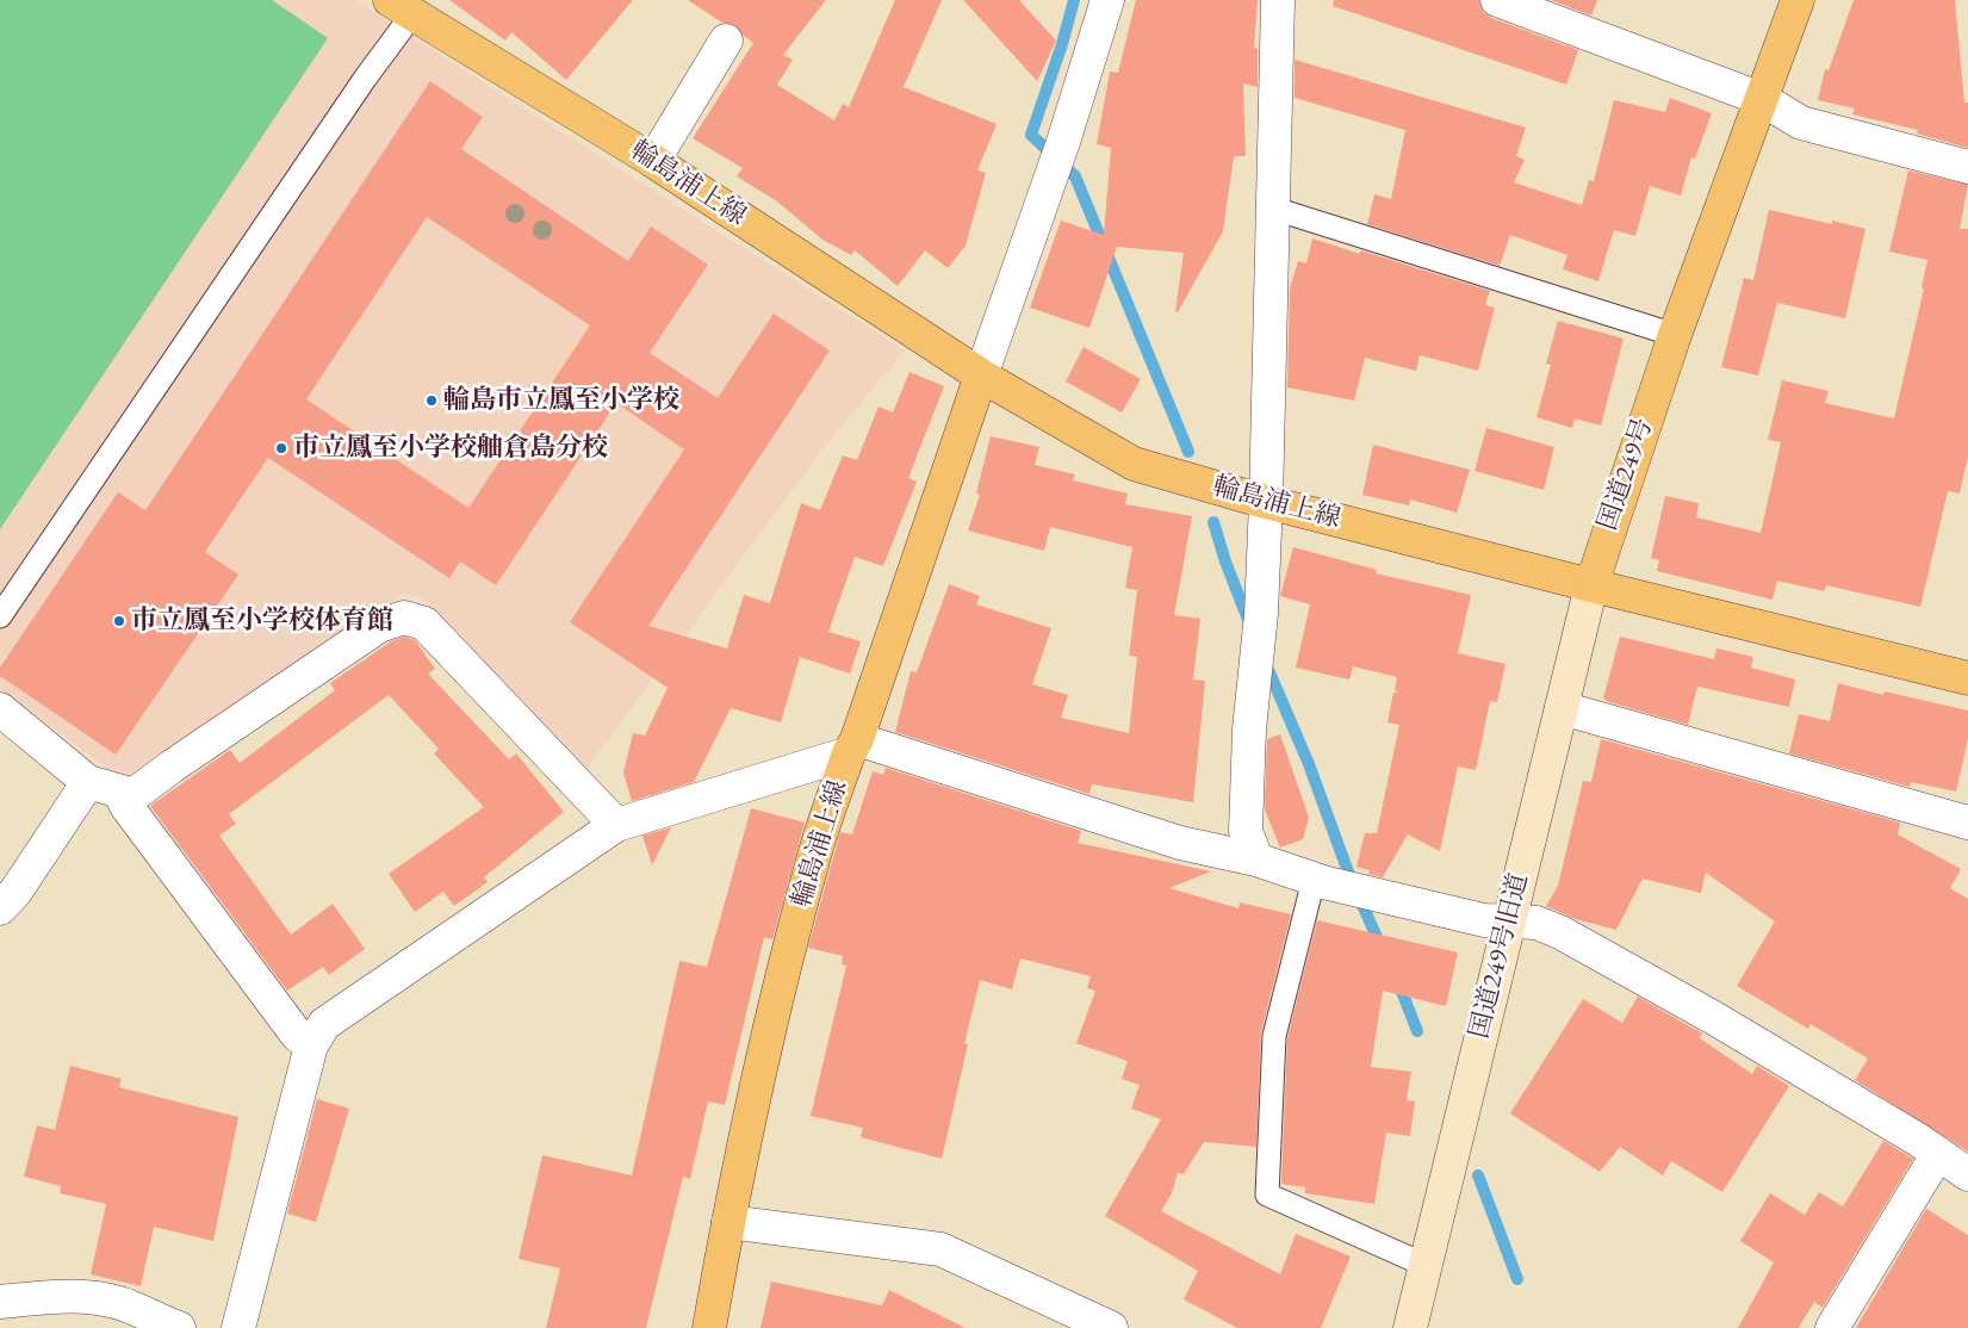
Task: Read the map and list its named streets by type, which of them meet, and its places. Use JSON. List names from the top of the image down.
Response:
{
  "streets": {
    "main road": ["輪島浦上線", "国道249号"],
    "street": ["国道249号旧道"]
  },
  "crossings": [
    ["輪島浦上線", "国道249号"],
    ["輪島浦上線", "国道249号旧道"],
    ["国道249号", "国道249号旧道"]
  ],
  "places": ["輪島市立鳳至小学校", "市立鳳至小学校舳倉島分校", "市立鳳至小学校体育館"]
}
